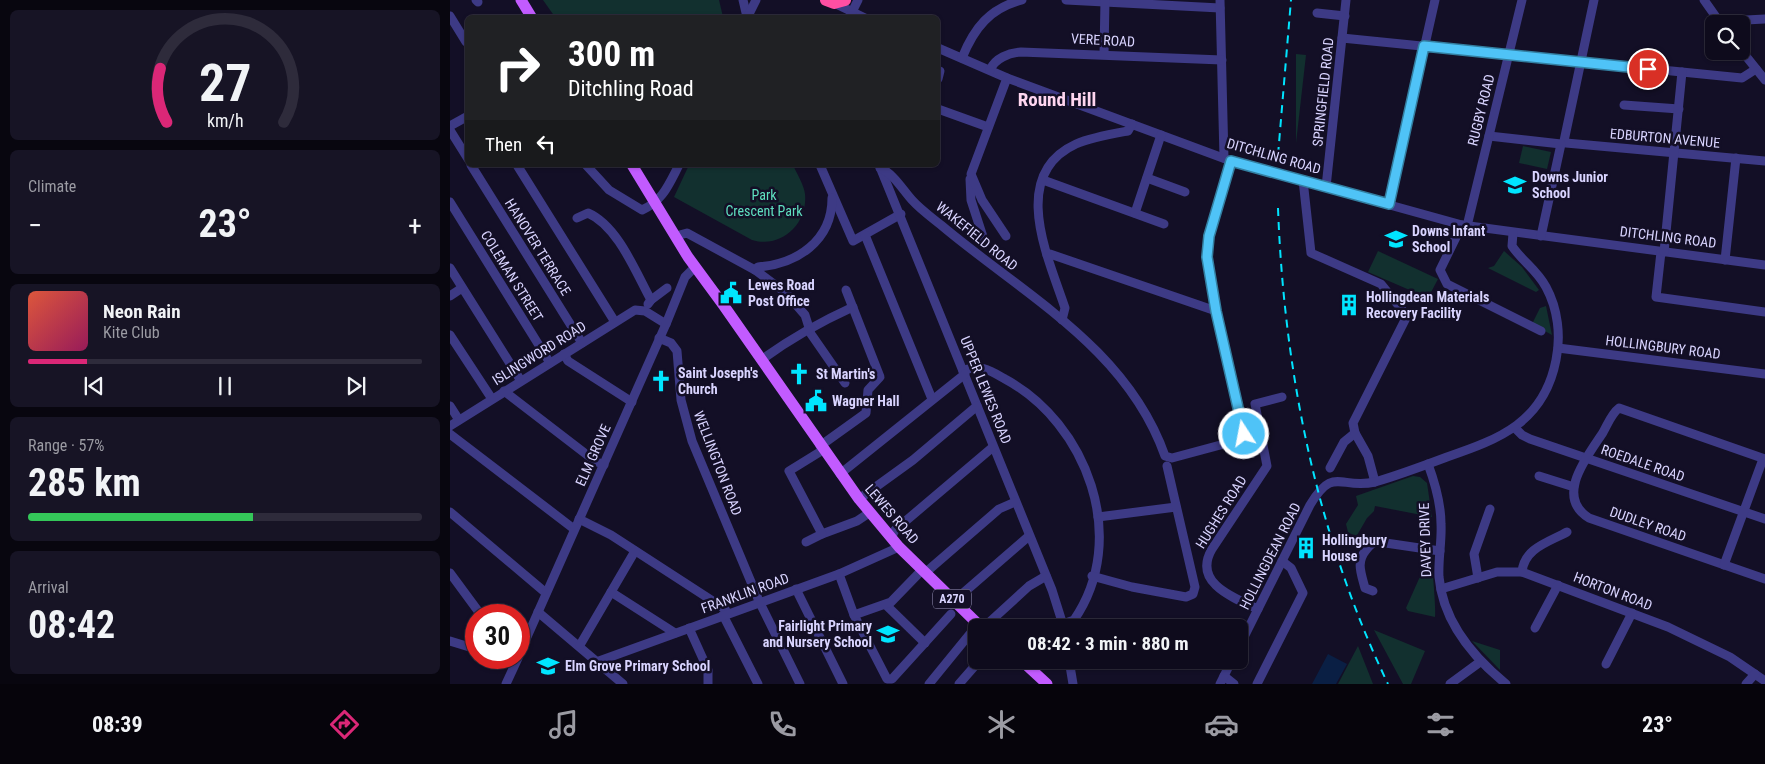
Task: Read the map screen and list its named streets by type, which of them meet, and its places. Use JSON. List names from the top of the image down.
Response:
{
  "streets": {
    "main road": ["LEWES ROAD", "A270"],
    "street": [
      "VERE ROAD",
      "SPRINGFIELD ROAD",
      "RUGBY ROAD",
      "EDBURTON AVENUE",
      "DITCHLING ROAD",
      "WAKEFIELD ROAD",
      "HANOVER TERRACE",
      "COLEMAN STREET",
      "HOLLINGBURY ROAD",
      "ISLINGWORD ROAD",
      "UPPER LEWES ROAD",
      "ELM GROVE",
      "WELLINGTON ROAD",
      "ROEDALE ROAD",
      "HUGHES ROAD",
      "DUDLEY ROAD",
      "DAVEY DRIVE",
      "HOLLINGDEAN ROAD",
      "HORTON ROAD",
      "FRANKLIN ROAD"
    ]
  },
  "crossings": [
    ["VERE ROAD", "DITCHLING ROAD"],
    ["SPRINGFIELD ROAD", "DITCHLING ROAD"],
    ["RUGBY ROAD", "EDBURTON AVENUE"],
    ["RUGBY ROAD", "DITCHLING ROAD"],
    ["WAKEFIELD ROAD", "UPPER LEWES ROAD"],
    ["HANOVER TERRACE", "ISLINGWORD ROAD"],
    ["COLEMAN STREET", "ISLINGWORD ROAD"],
    ["ELM GROVE", "WELLINGTON ROAD"],
    ["ELM GROVE", "A270"],
    ["WELLINGTON ROAD", "FRANKLIN ROAD"],
    ["HUGHES ROAD", "HOLLINGDEAN ROAD"],
    ["LEWES ROAD", "FRANKLIN ROAD"],
    ["LEWES ROAD", "A270"],
    ["DAVEY DRIVE", "HORTON ROAD"]
  ],
  "districts": ["Round Hill"],
  "parks": ["Park Crescent Park"],
  "places": {
    "school or university": [
      "Downs Junior School",
      "Downs Infant School",
      "Fairlight Primary and Nursery School",
      "Elm Grove Primary School"
    ],
    "public building": ["Lewes Road Post Office", "Wagner Hall"],
    "building": ["Hollingdean Materials Recovery Facility", "Hollingbury House"],
    "church": ["St Martin's", "Saint Joseph's Church"]
  },
  "page": {
    "turn": ["300 m", "Ditchling Road"],
    "then": "Then",
    "tile": [
      "Climate",
      ["Range · 57%", "285 km"],
      ["Arrival", "08:42"]
    ],
    "heat": ["−", "23°", "+"],
    "song": ["Neon Rain", "Kite Club"],
    "limit": "30",
    "trip": "08:42 · 3 min · 880 m",
    "tabs": ["08:39", "23°"],
    "gauge": ["27", "km/h"]
  }
}
